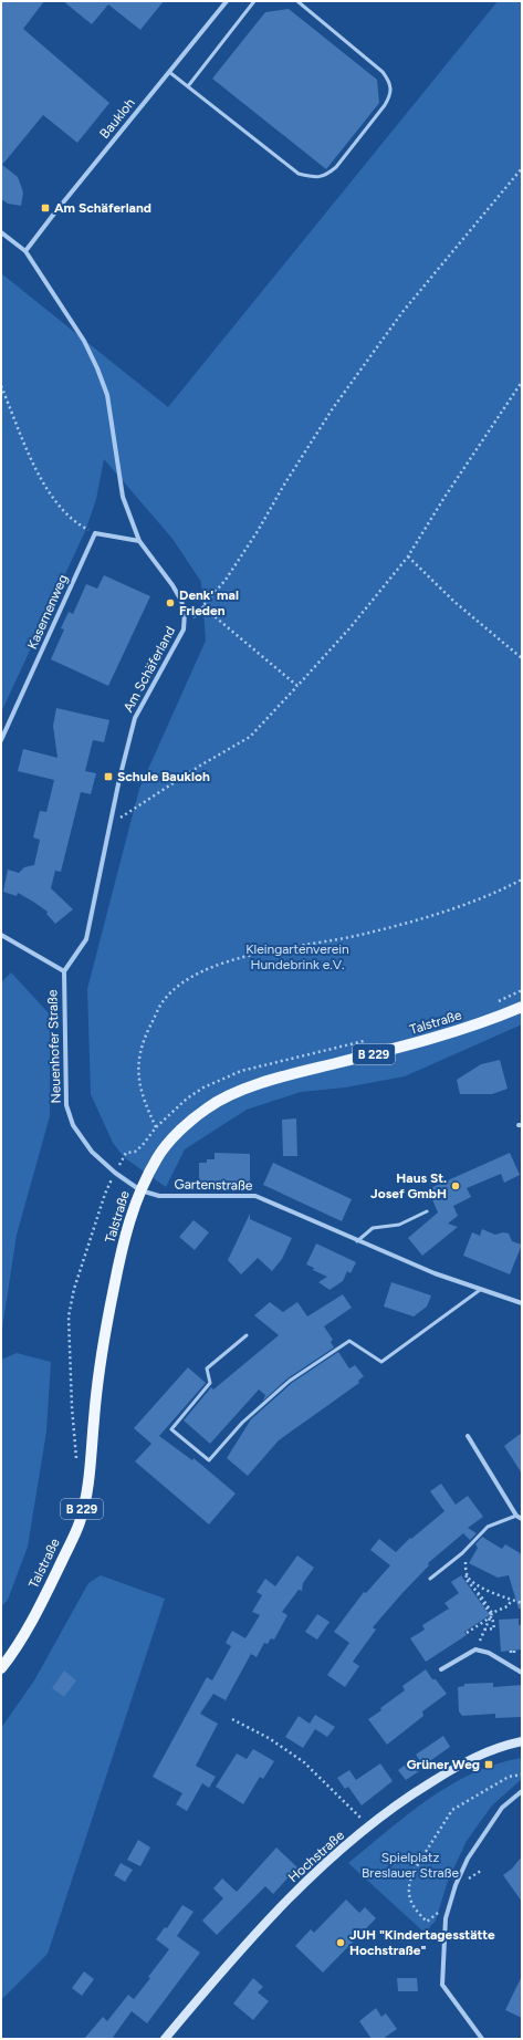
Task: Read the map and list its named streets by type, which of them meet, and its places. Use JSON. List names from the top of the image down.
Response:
{
  "streets": {
    "main road": ["Talstraße", "B 229", "Hochstraße"],
    "street": [
      "Baukloh",
      "Kasernenweg",
      "Am Schäferland",
      "Neuenhofer Straße",
      "Gartenstraße"
    ]
  },
  "crossings": [
    ["Baukloh", "Am Schäferland"],
    ["Am Schäferland", "Neuenhofer Straße"],
    ["Talstraße", "Neuenhofer Straße"],
    ["Talstraße", "Gartenstraße"],
    ["Neuenhofer Straße", "Gartenstraße"]
  ],
  "parks": ["Kleingartenverein Hundebrink e.V.", "Spielplatz Breslauer Straße"],
  "places": {
    "transit": ["Am Schäferland", "Schule Baukloh", "Grüner Weg"],
    "other": ["Denk' mal Frieden", "Haus St. Josef GmbH", "JUH \"Kindertagesstätte Hochstraße\""]
  }
}
